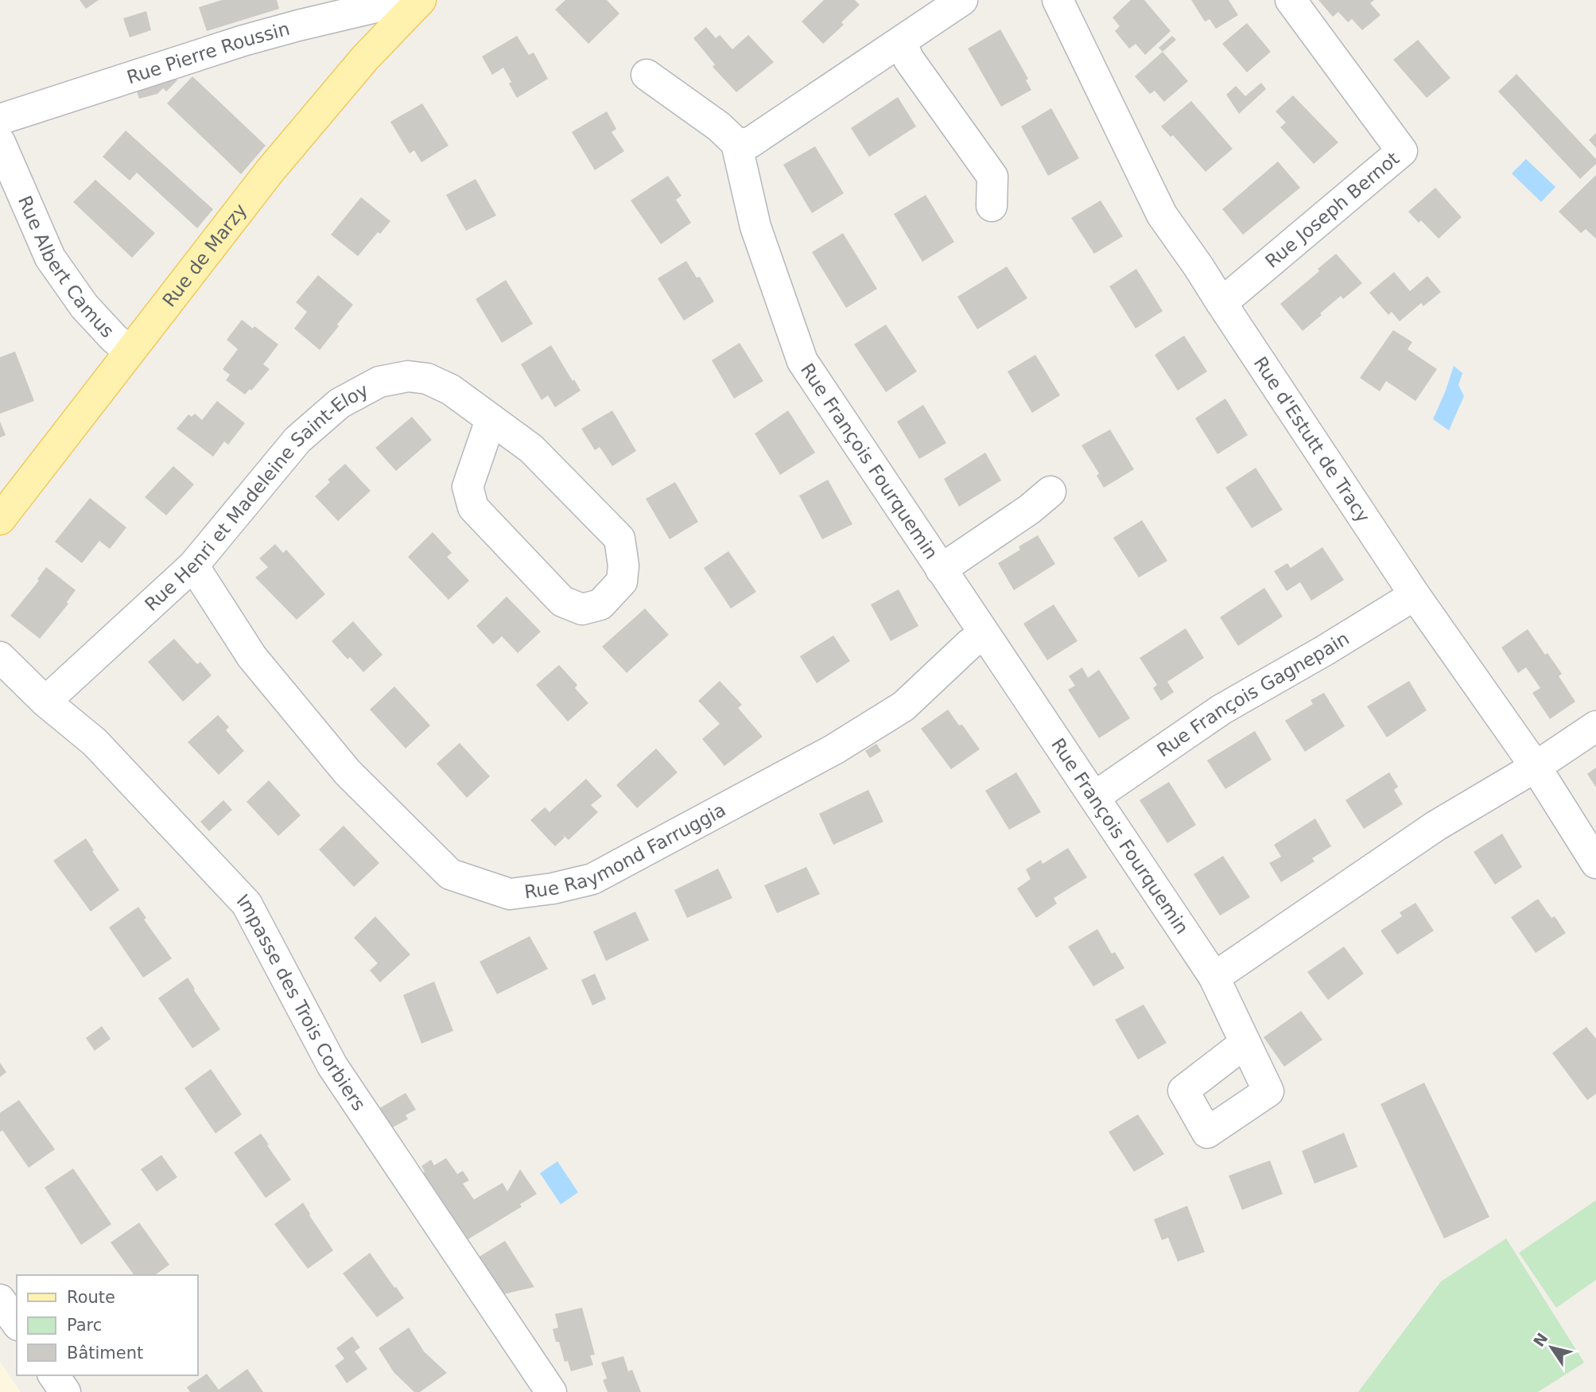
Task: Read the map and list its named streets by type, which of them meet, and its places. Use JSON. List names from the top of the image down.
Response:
{
  "streets": {
    "main road": ["Rue de Marzy"],
    "street": [
      "Rue Pierre Roussin",
      "Rue Joseph Bernot",
      "Rue Albert Camus",
      "Rue d'Estutt de Tracy",
      "Rue François Fourquemin",
      "Rue Henri et Madeleine Saint-Eloy",
      "Rue François Gagnepain",
      "Rue Raymond Farruggia",
      "Impasse des Trois Corbiers"
    ]
  },
  "crossings": [
    ["Rue Pierre Roussin", "Rue de Marzy"],
    ["Rue Joseph Bernot", "Rue d'Estutt de Tracy"],
    ["Rue de Marzy", "Rue Albert Camus"],
    ["Rue d'Estutt de Tracy", "Rue François Gagnepain"],
    ["Rue François Fourquemin", "Rue François Gagnepain"],
    ["Rue François Fourquemin", "Rue Raymond Farruggia"],
    ["Rue Henri et Madeleine Saint-Eloy", "Rue Raymond Farruggia"],
    ["Rue Henri et Madeleine Saint-Eloy", "Impasse des Trois Corbiers"]
  ],
  "legend": ["Route", "Parc", "Bâtiment"],
  "north": "top left"
}
